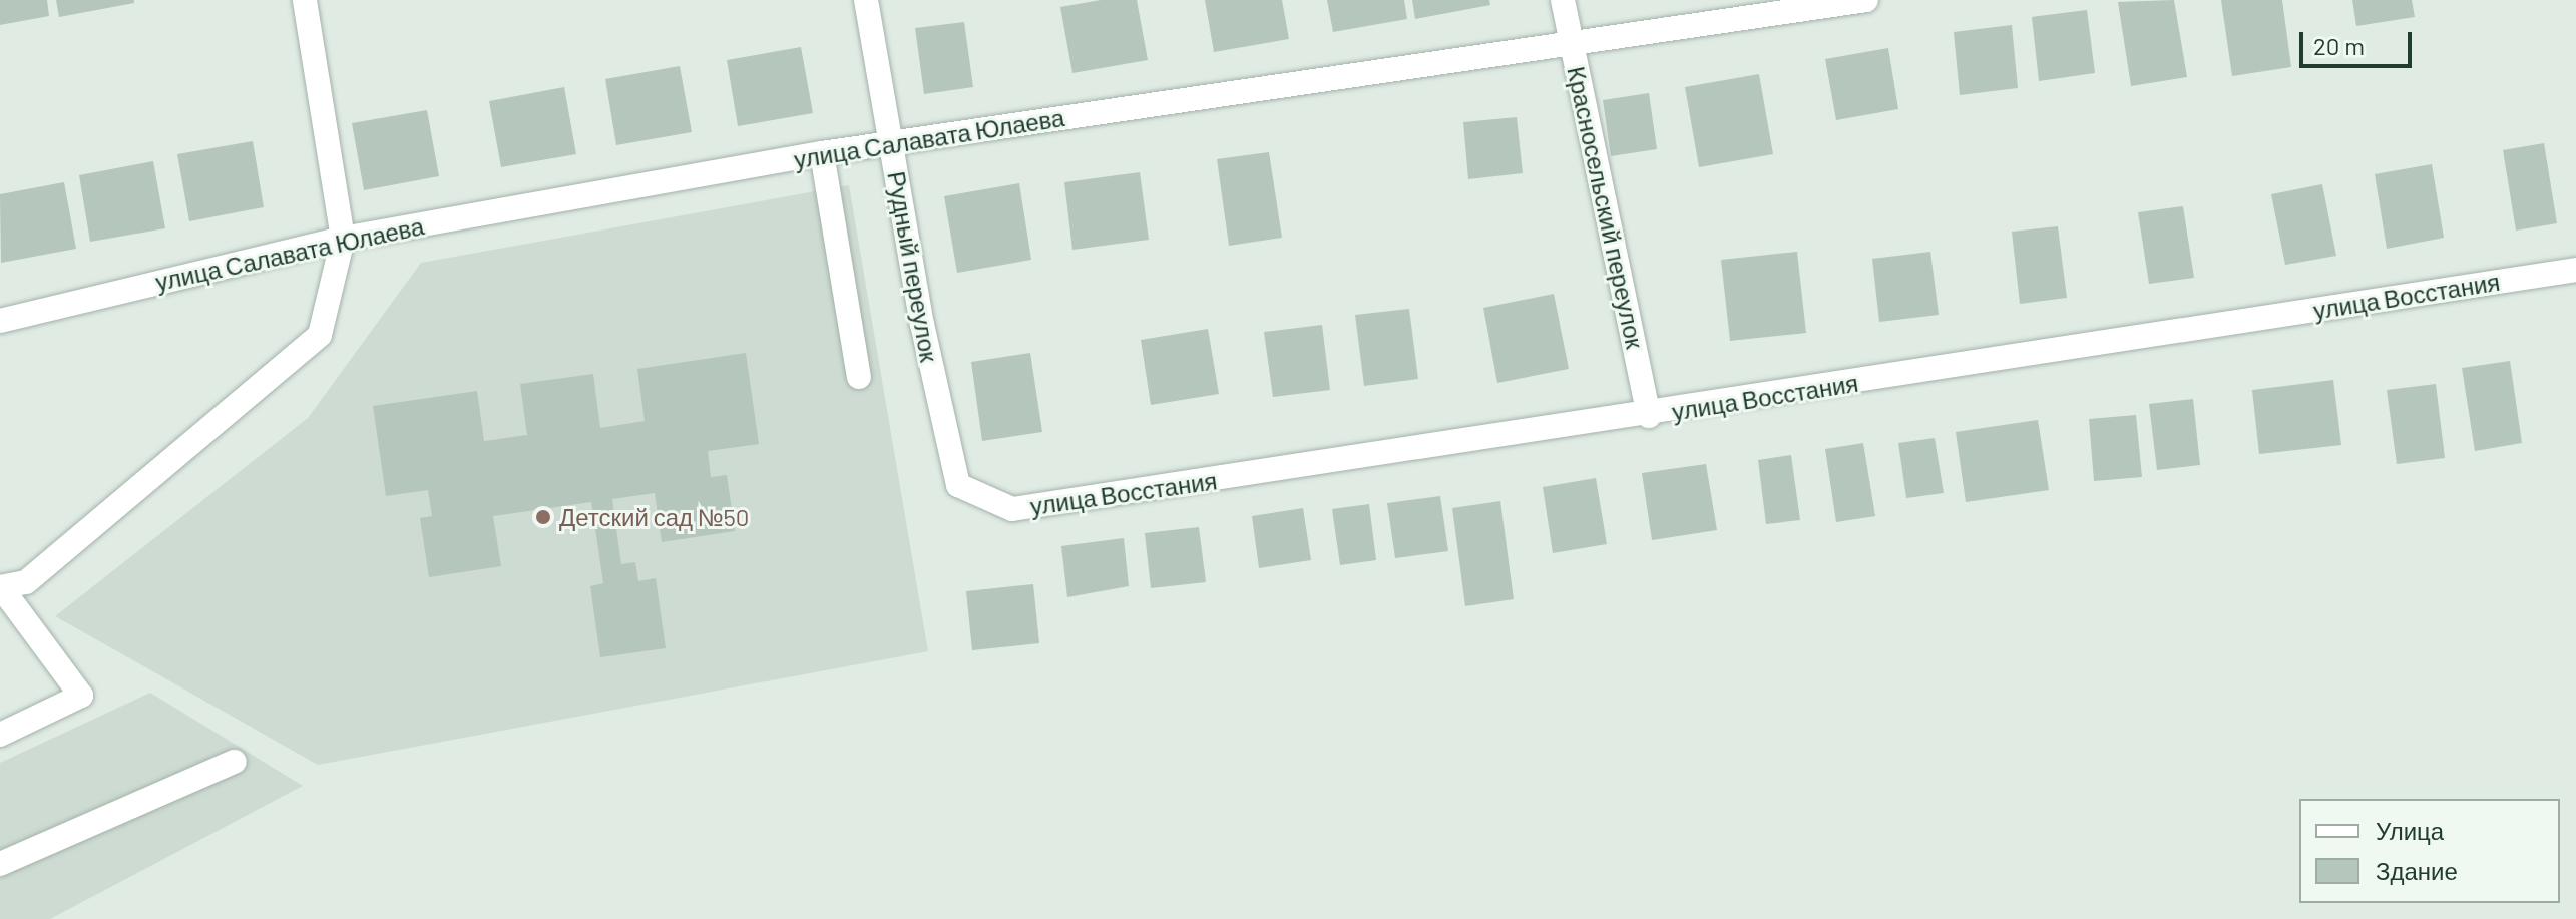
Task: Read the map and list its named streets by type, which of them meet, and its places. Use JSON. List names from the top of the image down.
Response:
{
  "streets": {
    "street": [
      "улица Салавата Юлаева",
      "Красносельский переулок",
      "Рудный переулок",
      "улица Восстания"
    ]
  },
  "crossings": [
    ["улица Салавата Юлаева", "Красносельский переулок"],
    ["улица Салавата Юлаева", "Рудный переулок"],
    ["Красносельский переулок", "улица Восстания"],
    ["Рудный переулок", "улица Восстания"]
  ],
  "places": ["Детский сад №50"],
  "legend": ["Улица", "Здание"],
  "scale_bar": "20 m"
}
